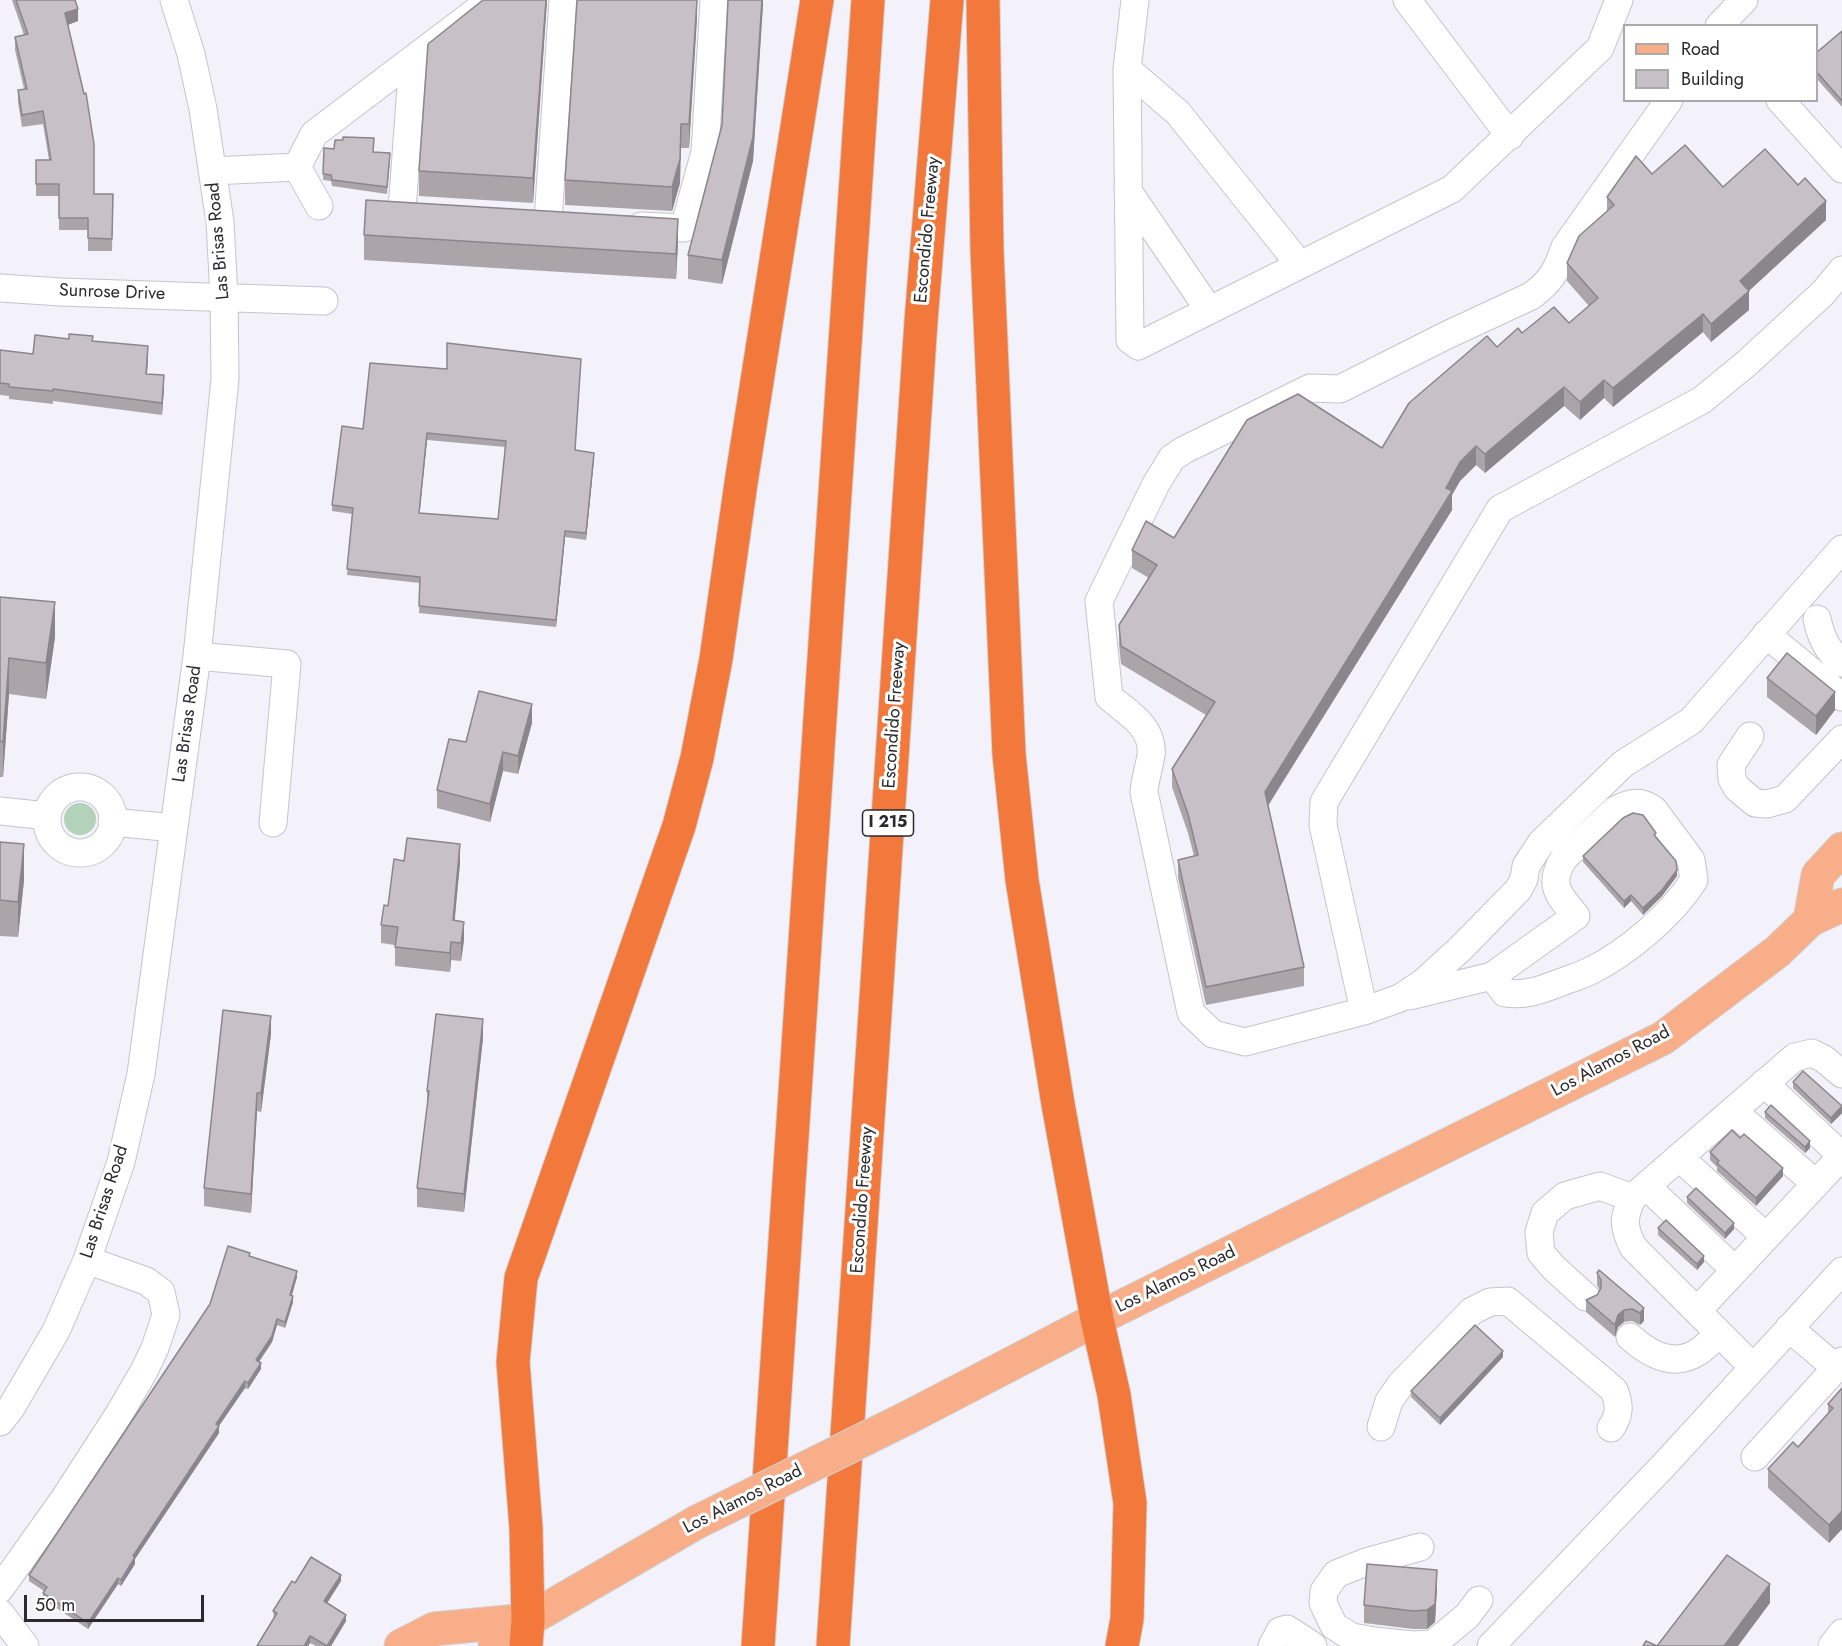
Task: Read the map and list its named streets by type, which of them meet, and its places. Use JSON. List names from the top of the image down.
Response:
{
  "streets": {
    "highway": ["Escondido Freeway", "I 215"],
    "main road": ["Los Alamos Road"],
    "street": ["Las Brisas Road", "Sunrose Drive"]
  },
  "crossings": [
    ["Las Brisas Road", "Sunrose Drive"]
  ],
  "legend": ["Road", "Building"],
  "scale_bar": "50 m"
}
